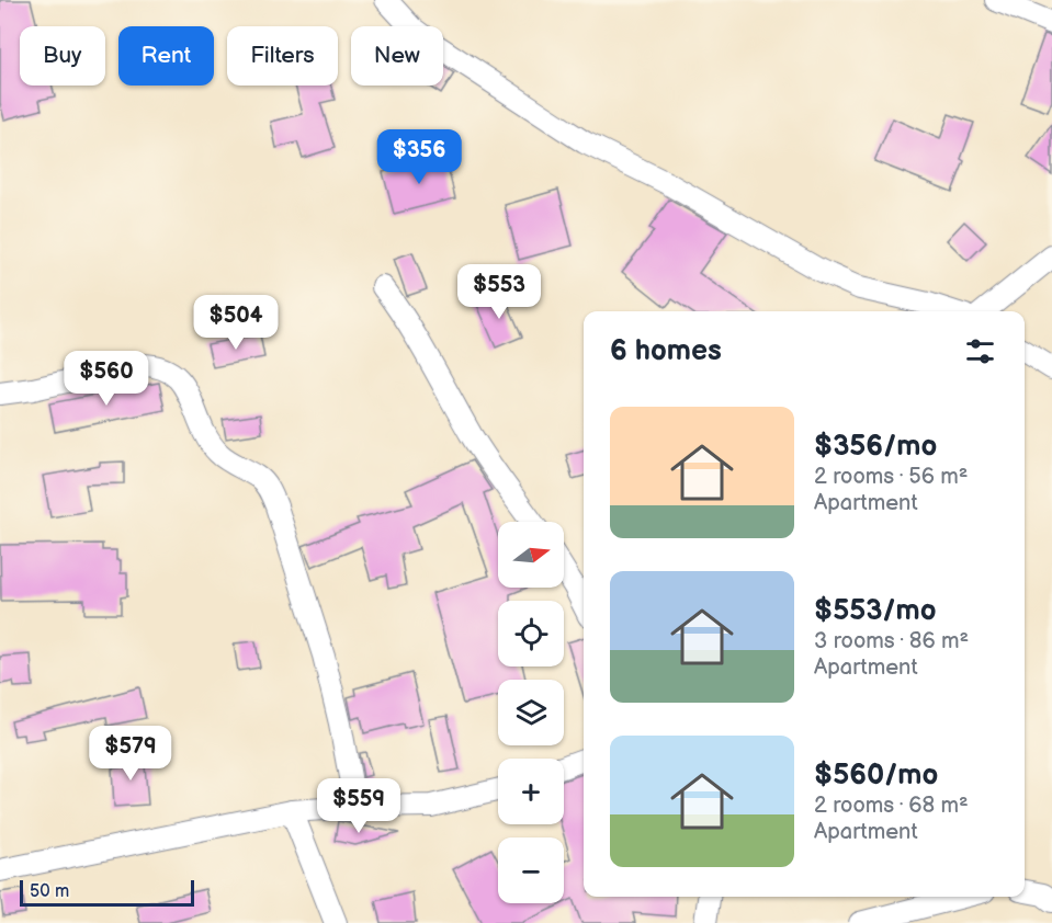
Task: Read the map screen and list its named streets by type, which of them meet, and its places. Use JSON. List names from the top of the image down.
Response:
{
  "scale_bar": "50 m",
  "north": "right",
  "page": {
    "chip": [
      "Buy",
      "Rent",
      "Filters",
      "New"
    ],
    "price": [
      "$356",
      "$553",
      "$504",
      "$560",
      "$579",
      "$559"
    ],
    "heading": "6 homes",
    "list": [
      {
        "name": "$356/mo",
        "note": "2 rooms · 56 m² · Apartment"
      },
      {
        "name": "$553/mo",
        "note": "3 rooms · 86 m² · Apartment"
      },
      {
        "name": "$560/mo",
        "note": "2 rooms · 68 m² · Apartment"
      }
    ],
    "map_buttons": ["+", "−"],
    "scale": "50 m"
  }
}
